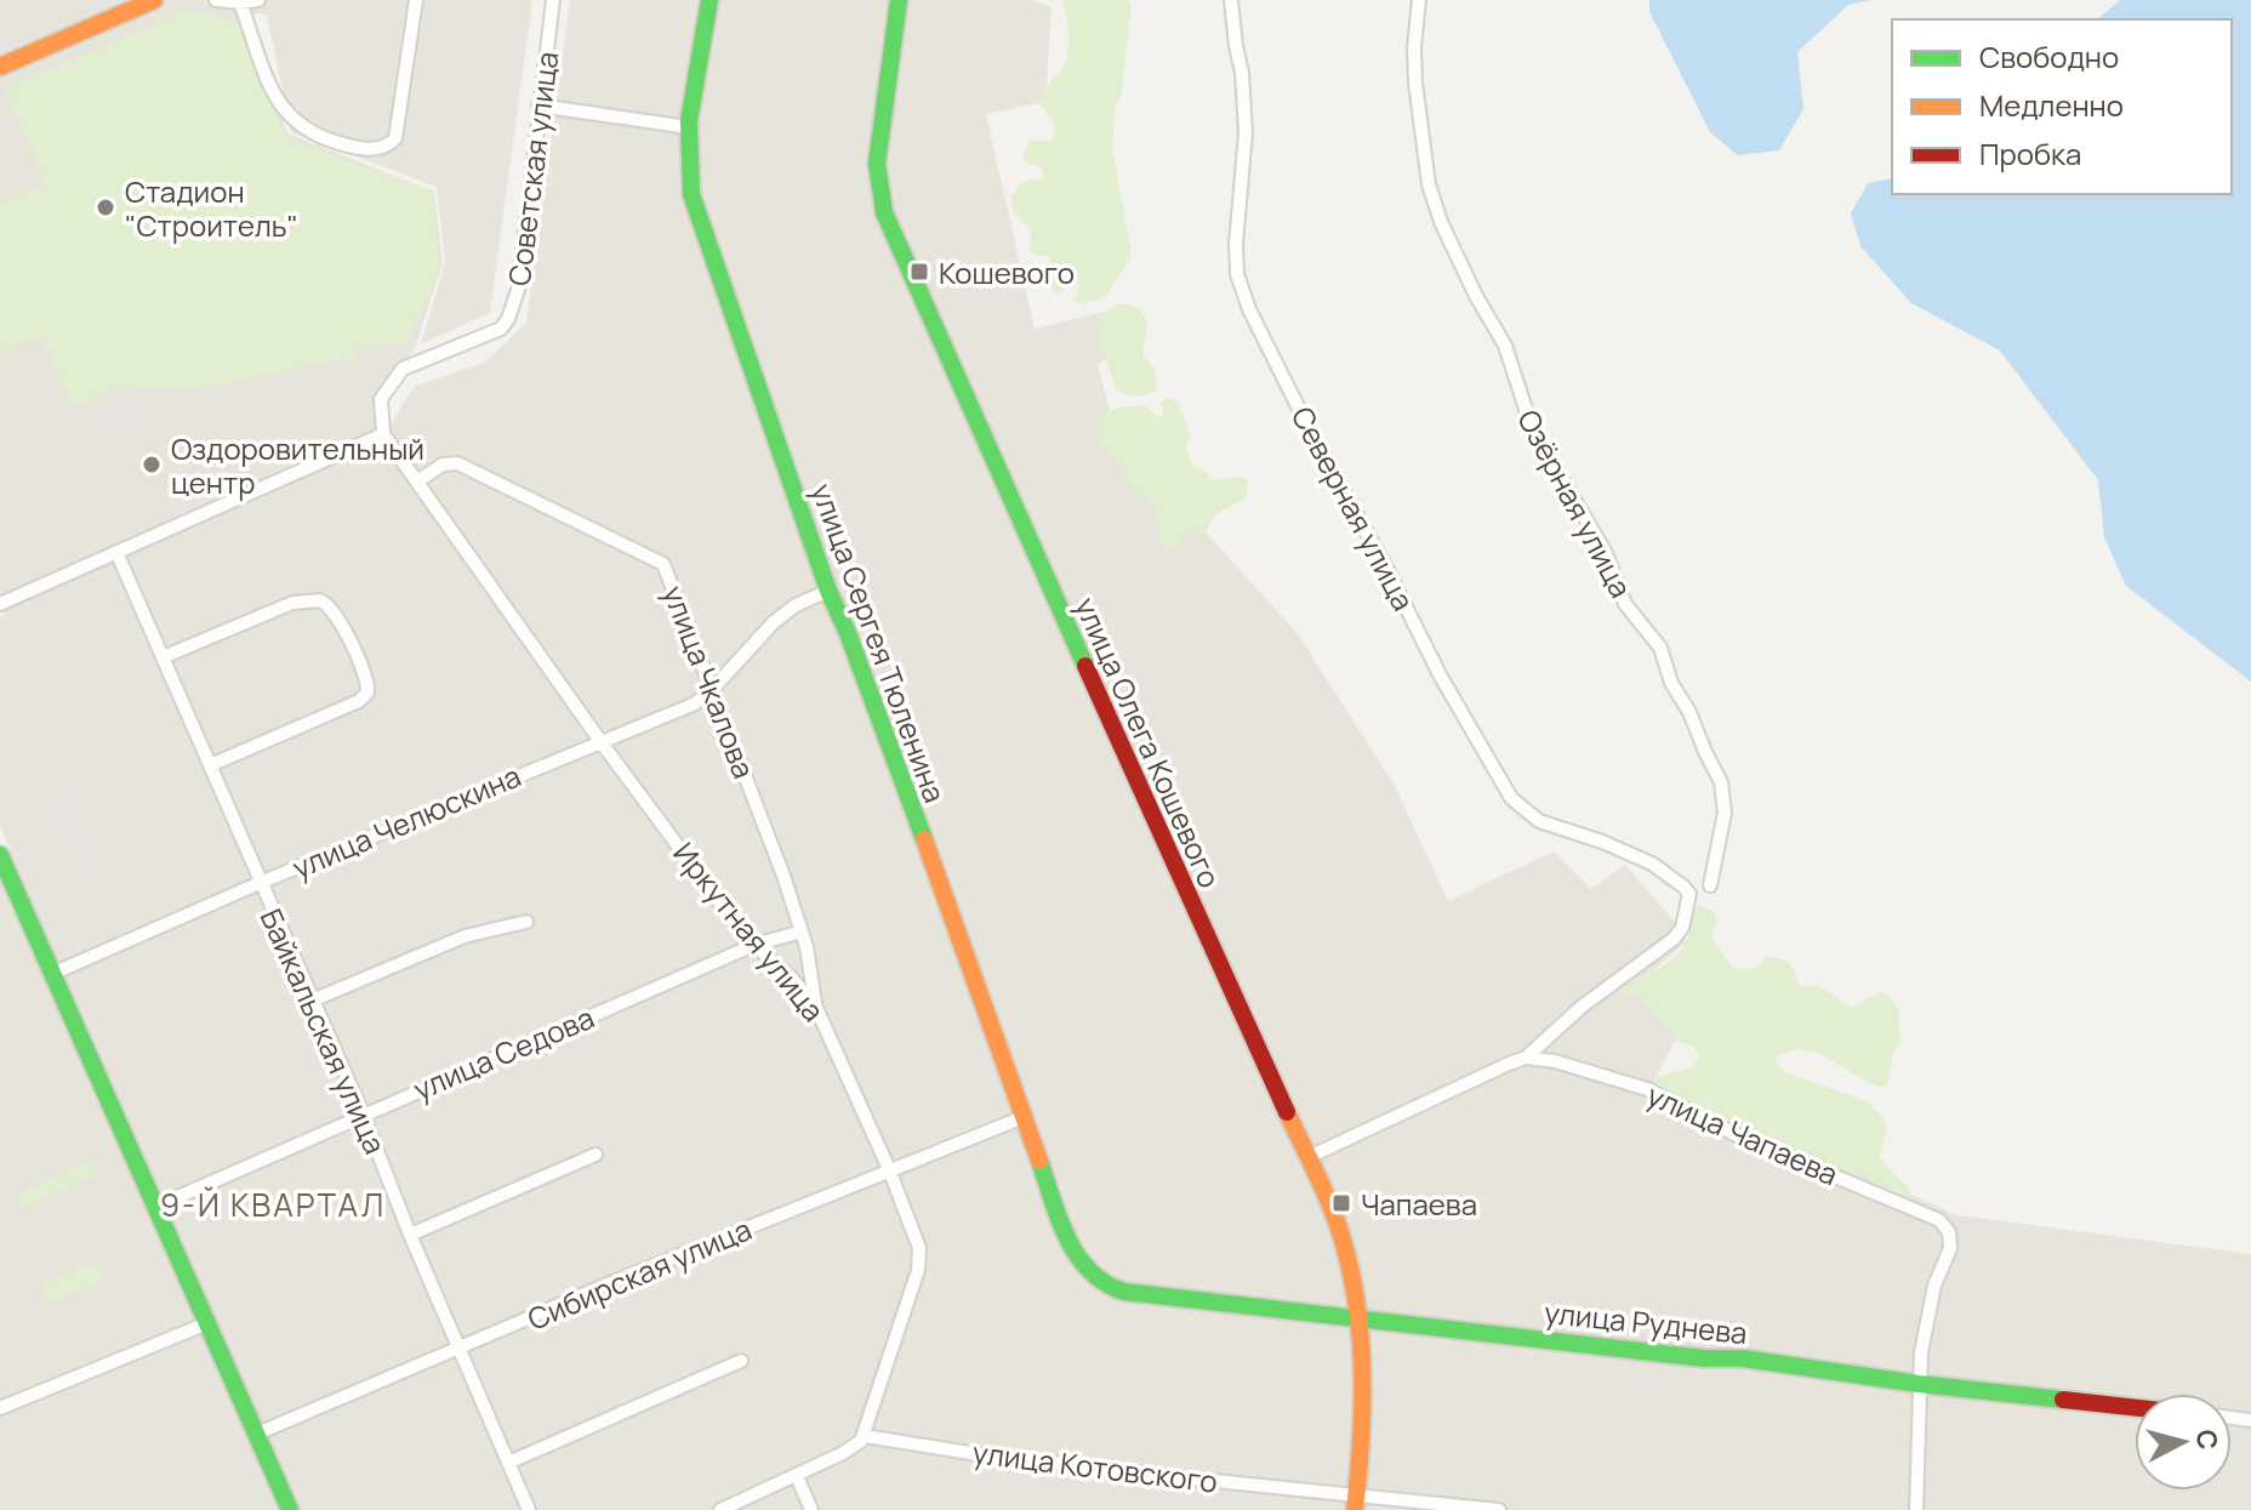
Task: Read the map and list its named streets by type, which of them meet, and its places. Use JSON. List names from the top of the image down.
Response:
{
  "streets": {
    "street": [
      "Советская улица",
      "Озёрная улица",
      "Северная улица",
      "улица Сергея Тюленина",
      "улица Чкалова",
      "улица Олега Кошевого",
      "улица Челюскина",
      "Иркутная улица",
      "Байкальская улица",
      "улица Седова",
      "улица Чапаева",
      "Сибирская улица",
      "улица Руднева",
      "улица Котовского"
    ]
  },
  "crossings": [
    ["Советская улица", "Иркутная улица"],
    ["Северная улица", "улица Чапаева"],
    ["улица Сергея Тюленина", "улица Челюскина"],
    ["улица Сергея Тюленина", "Сибирская улица"],
    ["улица Сергея Тюленина", "улица Руднева"],
    ["улица Чкалова", "улица Челюскина"],
    ["улица Чкалова", "Иркутная улица"],
    ["улица Чкалова", "улица Седова"],
    ["улица Олега Кошевого", "улица Руднева"],
    ["улица Олега Кошевого", "улица Котовского"],
    ["улица Челюскина", "Иркутная улица"],
    ["улица Челюскина", "Байкальская улица"],
    ["Иркутная улица", "улица Седова"],
    ["Иркутная улица", "Сибирская улица"],
    ["Иркутная улица", "улица Котовского"],
    ["Байкальская улица", "улица Седова"],
    ["Байкальская улица", "Сибирская улица"],
    ["улица Чапаева", "улица Руднева"]
  ],
  "districts": ["9-Й КВАРТАЛ"],
  "places": {
    "other": ["Стадион \"Строитель\"", "Оздоровительный центр"],
    "transit": ["Кошевого", "Чапаева"]
  },
  "legend": ["Свободно", "Медленно", "Пробка"],
  "north": "right"
}
